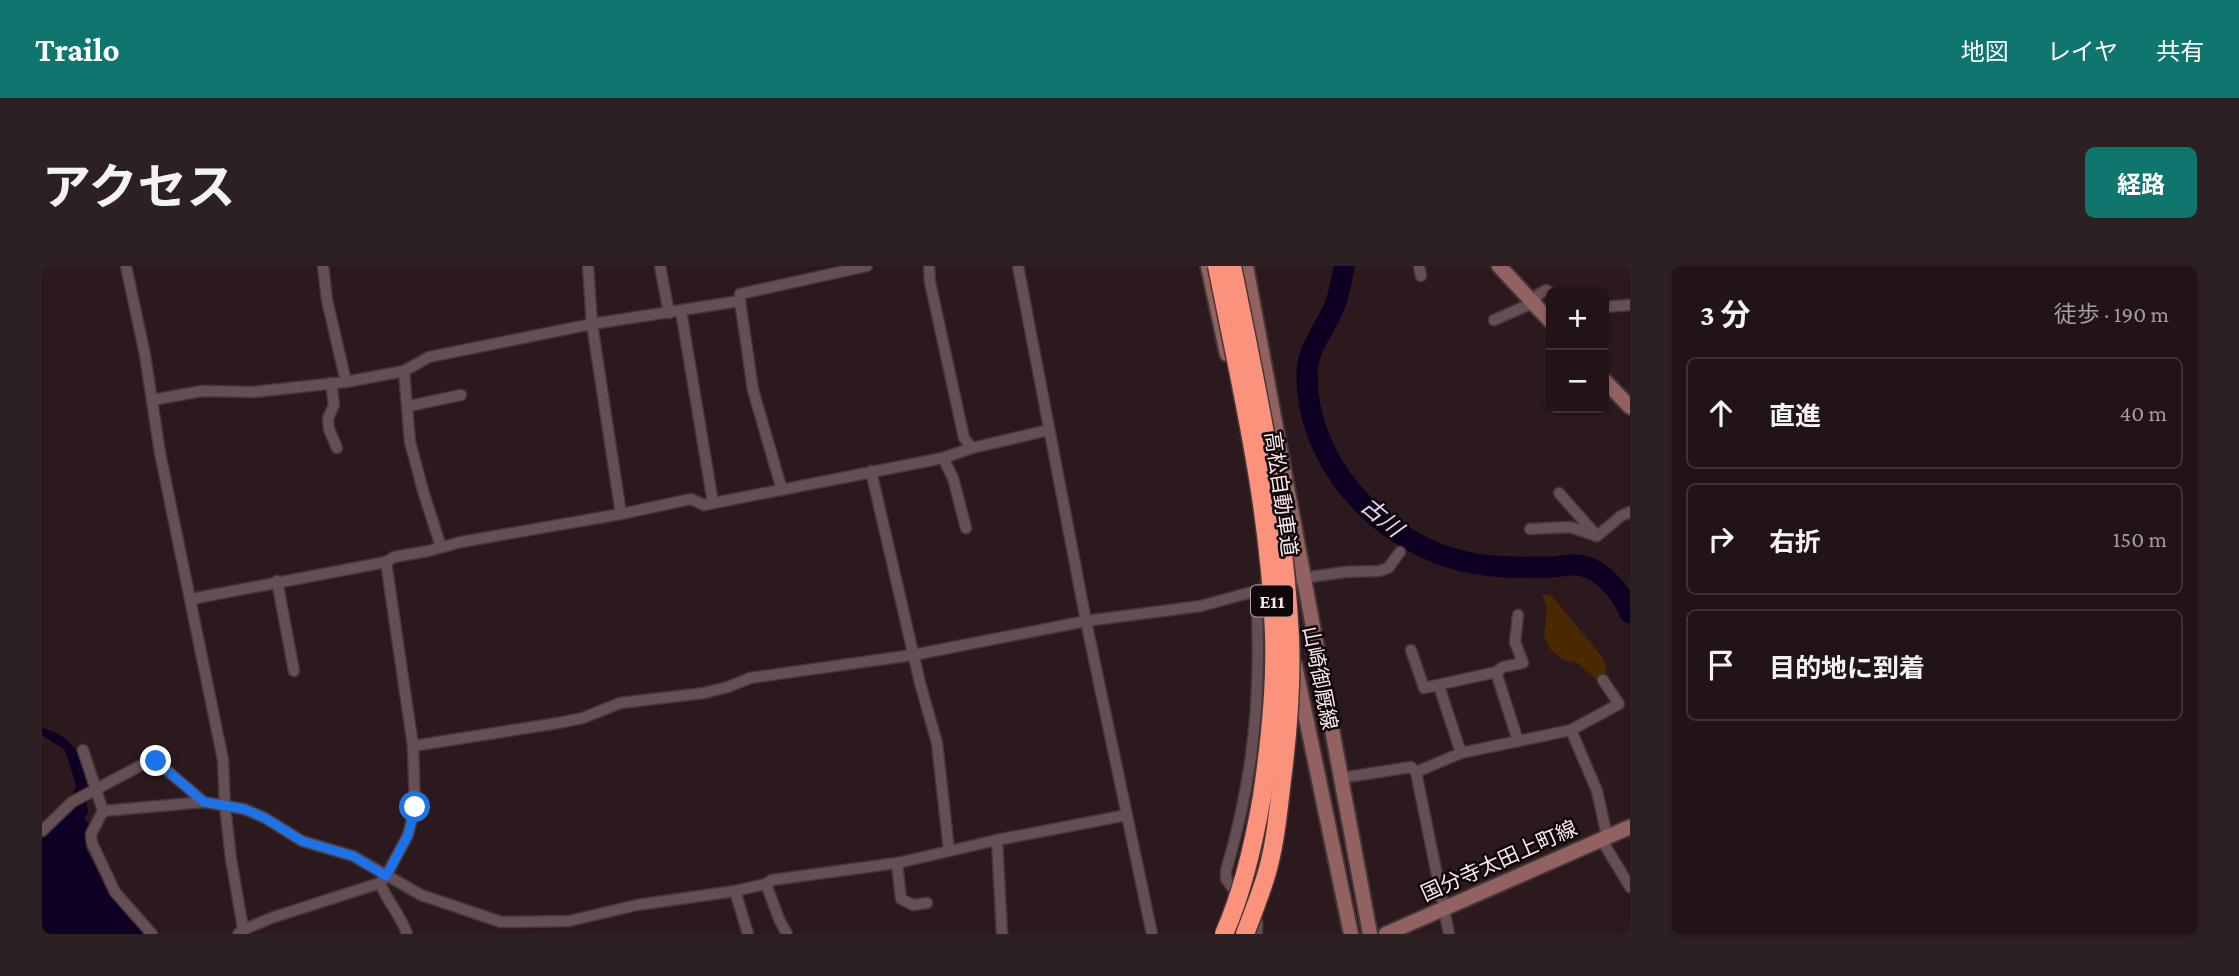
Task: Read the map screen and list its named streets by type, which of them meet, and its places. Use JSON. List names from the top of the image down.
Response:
{
  "streets": {
    "highway": ["高松自動車道", "E11"],
    "main road": ["山崎御厩線", "国分寺太田上町線"]
  },
  "water": ["古川"],
  "page": {
    "header": "Trailo",
    "nav": ["地図", "レイヤ", "共有"],
    "title": "アクセス",
    "buttons": "経路",
    "heading": ["3 分", "徒歩 · 190 m"],
    "map_buttons": ["+", "−"],
    "list": [
      ["直進", "40 m"],
      ["右折", "150 m"],
      "目的地に到着"
    ]
  }
}
